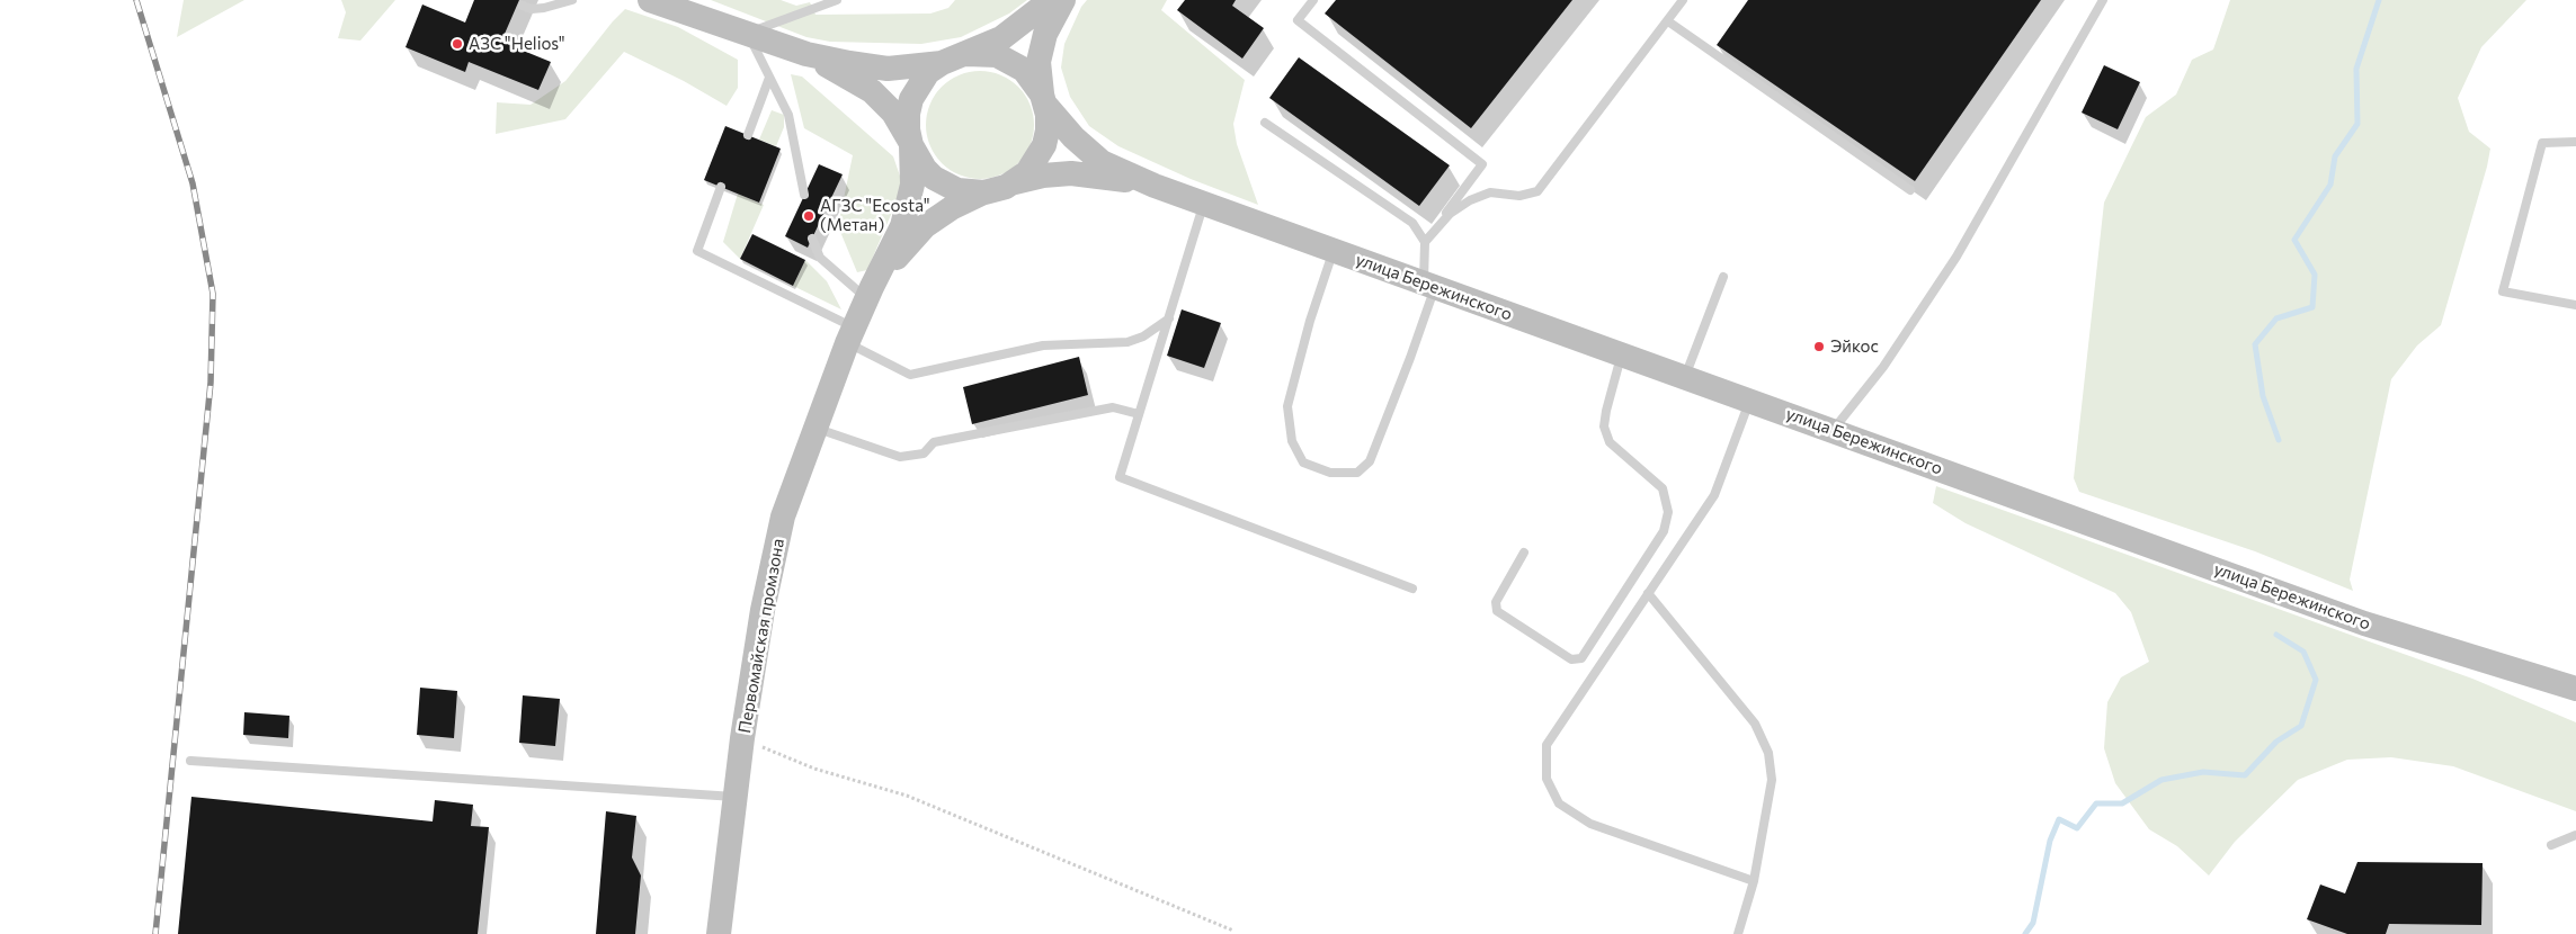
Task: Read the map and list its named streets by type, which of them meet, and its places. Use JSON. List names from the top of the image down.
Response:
{
  "streets": {
    "main road": ["улица Бережинского", "Первомайская промзона"]
  },
  "places": ["АЗС \"Helios\"", "АГЗС \"Ecosta\" (Метан)", "Эйкос"]
}
